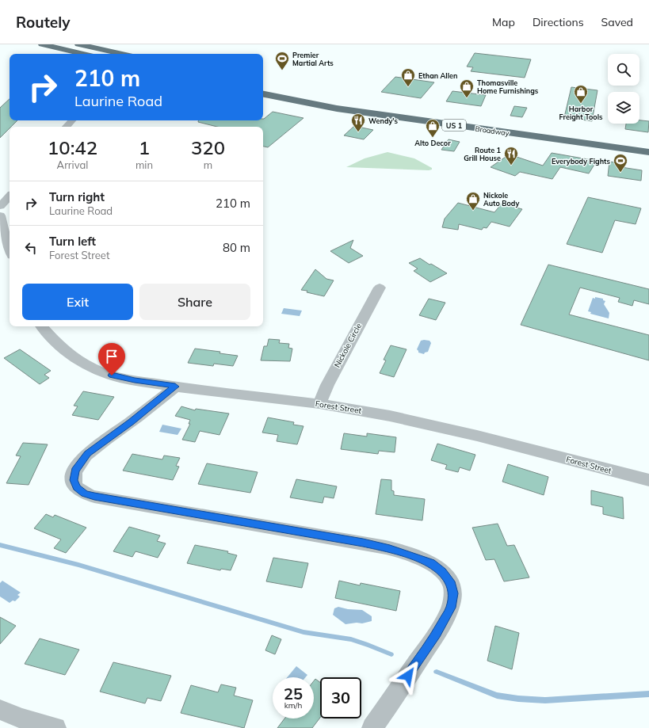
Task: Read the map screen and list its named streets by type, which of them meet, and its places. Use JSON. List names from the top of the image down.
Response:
{
  "streets": {
    "highway": ["US 1", "Broadway"],
    "street": ["Nickole Circle", "Forest Street"]
  },
  "crossings": [
    ["Nickole Circle", "Forest Street"]
  ],
  "places": {
    "sports": ["Premier Martial Arts", "Everybody Fights"],
    "shop": [
      "Ethan Allen",
      "Thomasville Home Furnishings",
      "Harbor Freight Tools",
      "Alto Decor",
      "Nickole Auto Body"
    ],
    "restaurant": ["Wendy's", "Route 1 Grill House"]
  },
  "page": {
    "header": "Routely",
    "nav": ["Map", "Directions", "Saved"],
    "turn": ["210 m", "Laurine Road"],
    "eta": [
      "10:42",
      "Arrival",
      "1",
      "min",
      "320",
      "m"
    ],
    "list": [
      {
        "name": "Turn right",
        "note": "Laurine Road",
        "value": "210 m"
      },
      {
        "name": "Turn left",
        "note": "Forest Street",
        "value": "80 m"
      }
    ],
    "buttons": ["Exit", "Share"],
    "speed": "25 km/h",
    "limit": "30"
  }
}
